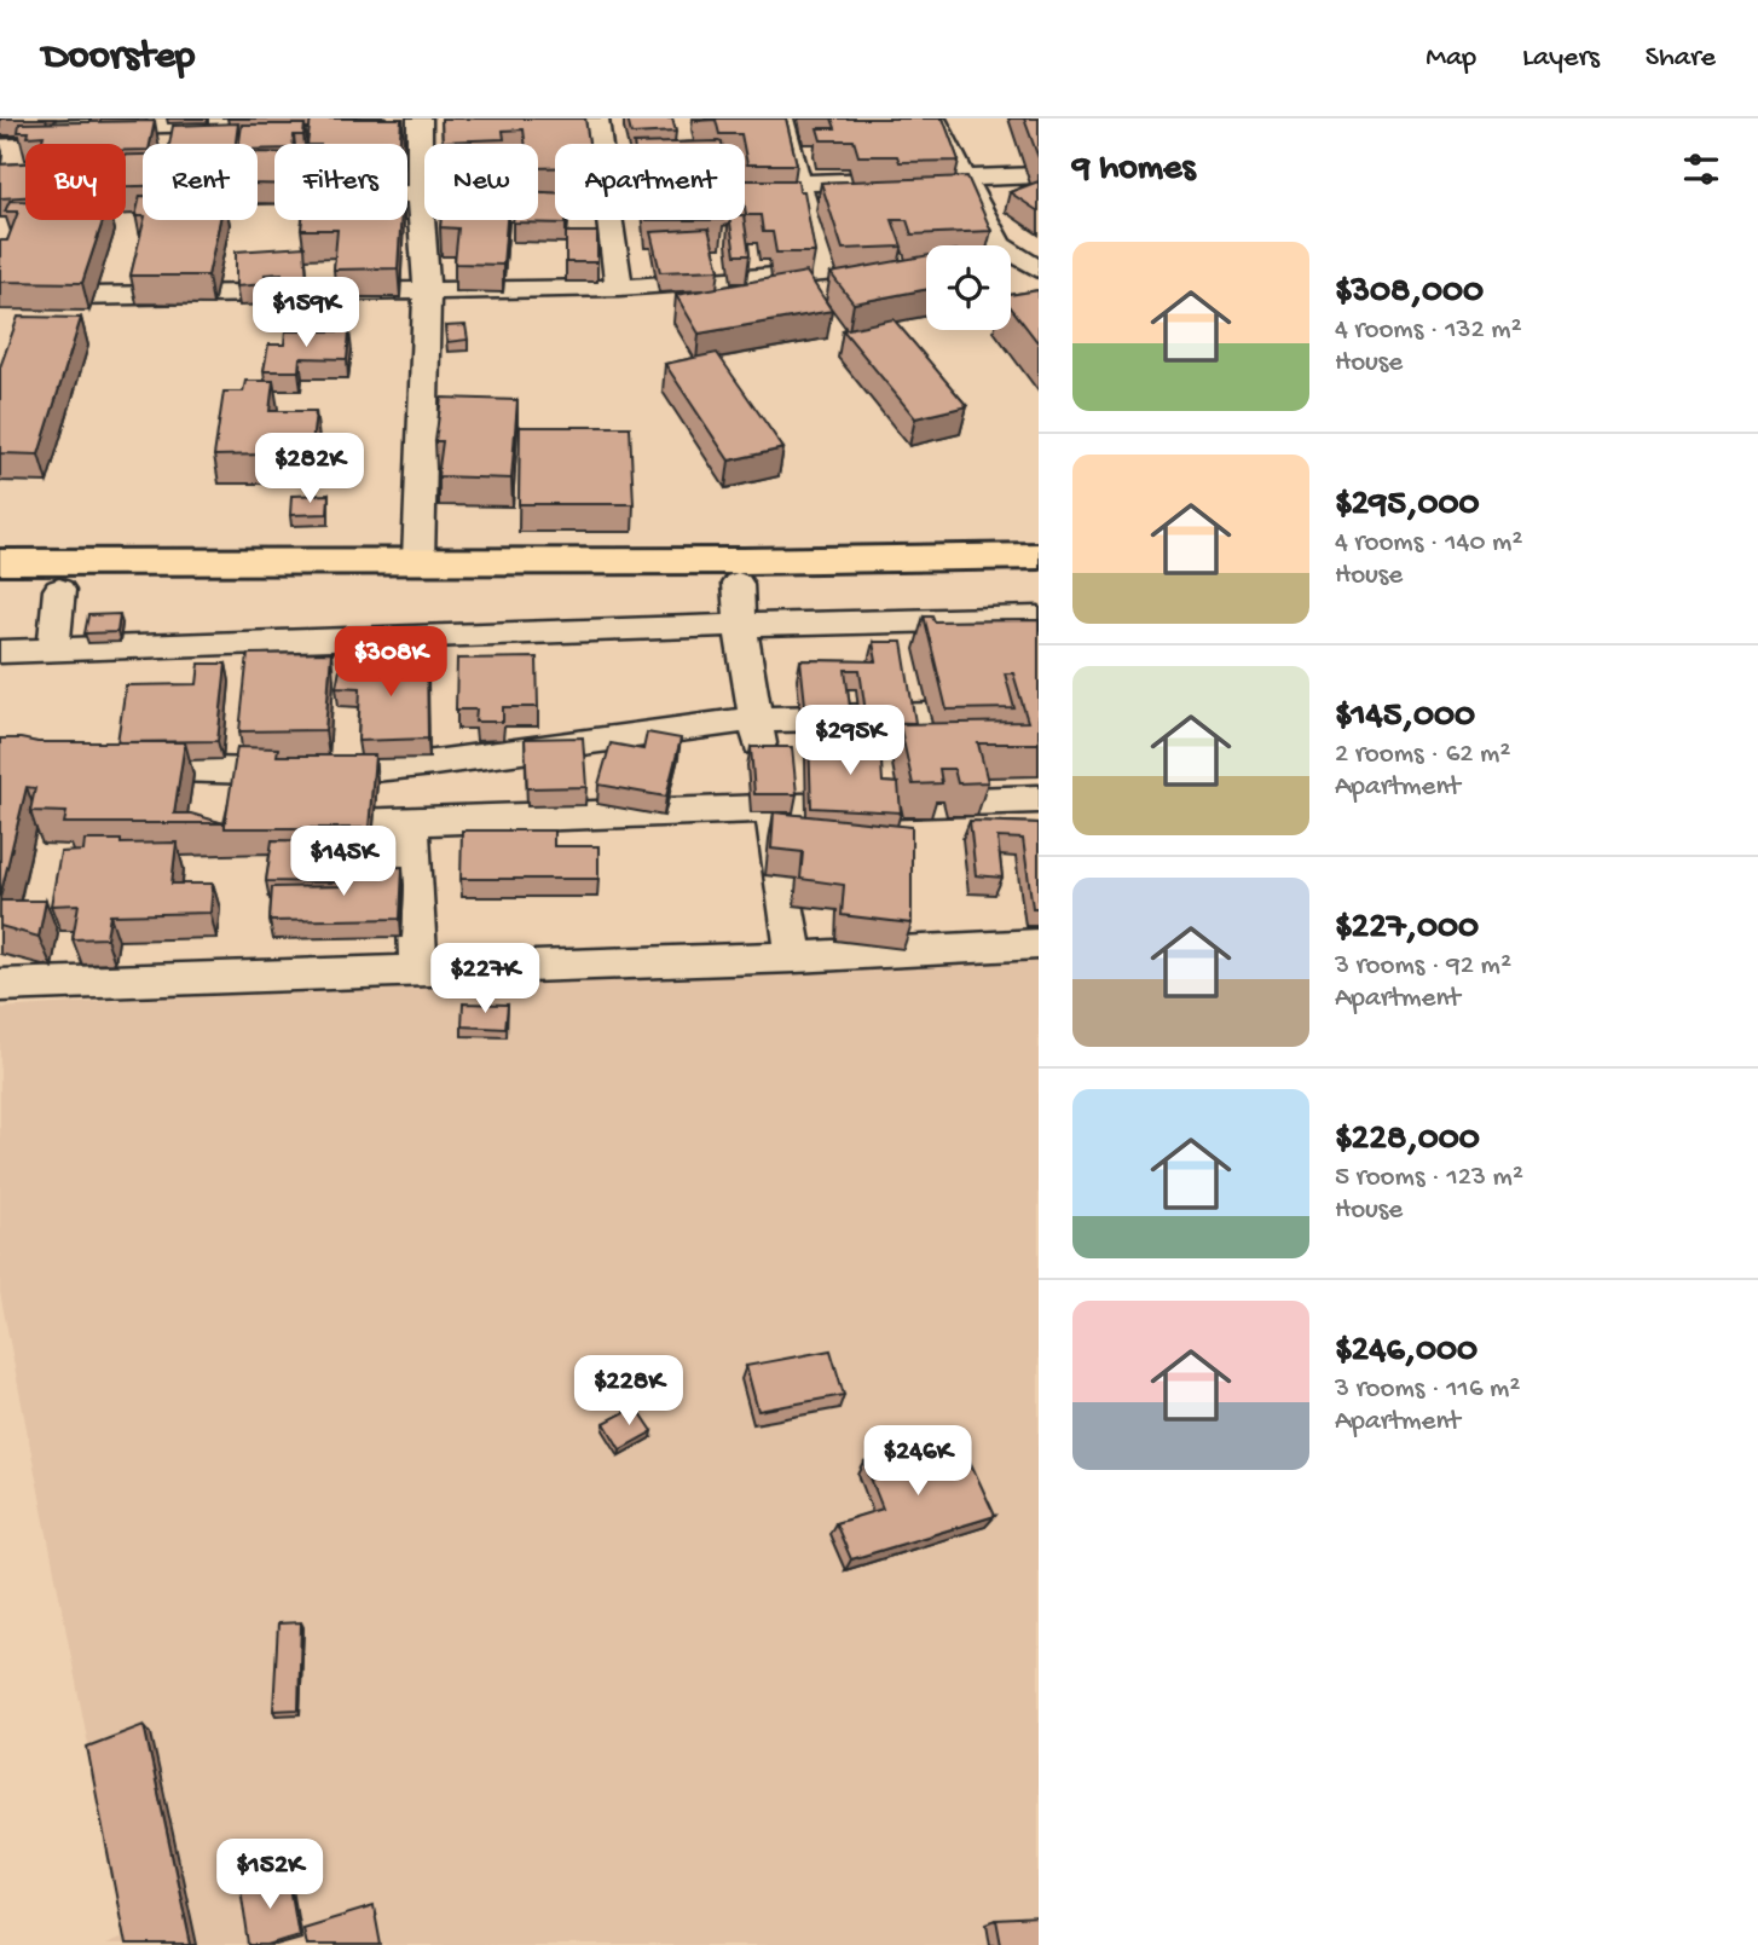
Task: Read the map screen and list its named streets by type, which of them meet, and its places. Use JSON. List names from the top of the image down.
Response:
{
  "page": {
    "header": "Doorstep",
    "nav": ["Map", "Layers", "Share"],
    "heading": "9 homes",
    "chip": [
      "Buy",
      "Rent",
      "Filters",
      "New",
      "Apartment"
    ],
    "list": [
      {
        "name": "$308,000",
        "note": "4 rooms · 132 m² · House"
      },
      {
        "name": "$295,000",
        "note": "4 rooms · 140 m² · House"
      },
      {
        "name": "$145,000",
        "note": "2 rooms · 62 m² · Apartment"
      },
      {
        "name": "$227,000",
        "note": "3 rooms · 92 m² · Apartment"
      },
      {
        "name": "$228,000",
        "note": "5 rooms · 123 m² · House"
      },
      {
        "name": "$246,000",
        "note": "3 rooms · 116 m² · Apartment"
      }
    ],
    "price": [
      "$159K",
      "$282K",
      "$308K",
      "$295K",
      "$145K",
      "$227K",
      "$228K",
      "$246K",
      "$152K"
    ]
  }
}
